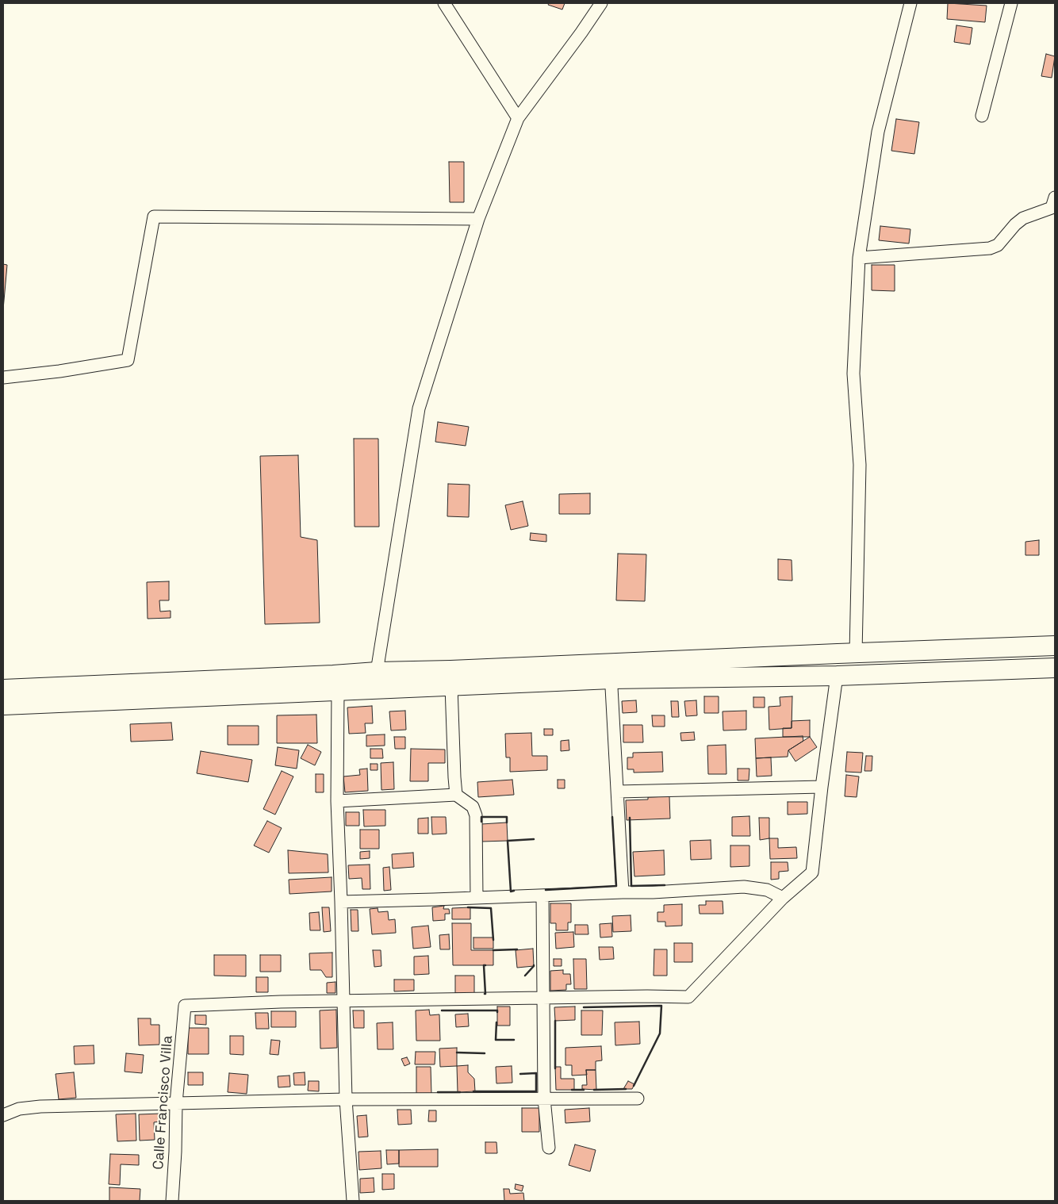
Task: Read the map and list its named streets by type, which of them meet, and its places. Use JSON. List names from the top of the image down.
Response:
{
  "streets": {
    "street": ["Calle Francisco Villa"]
  }
}
